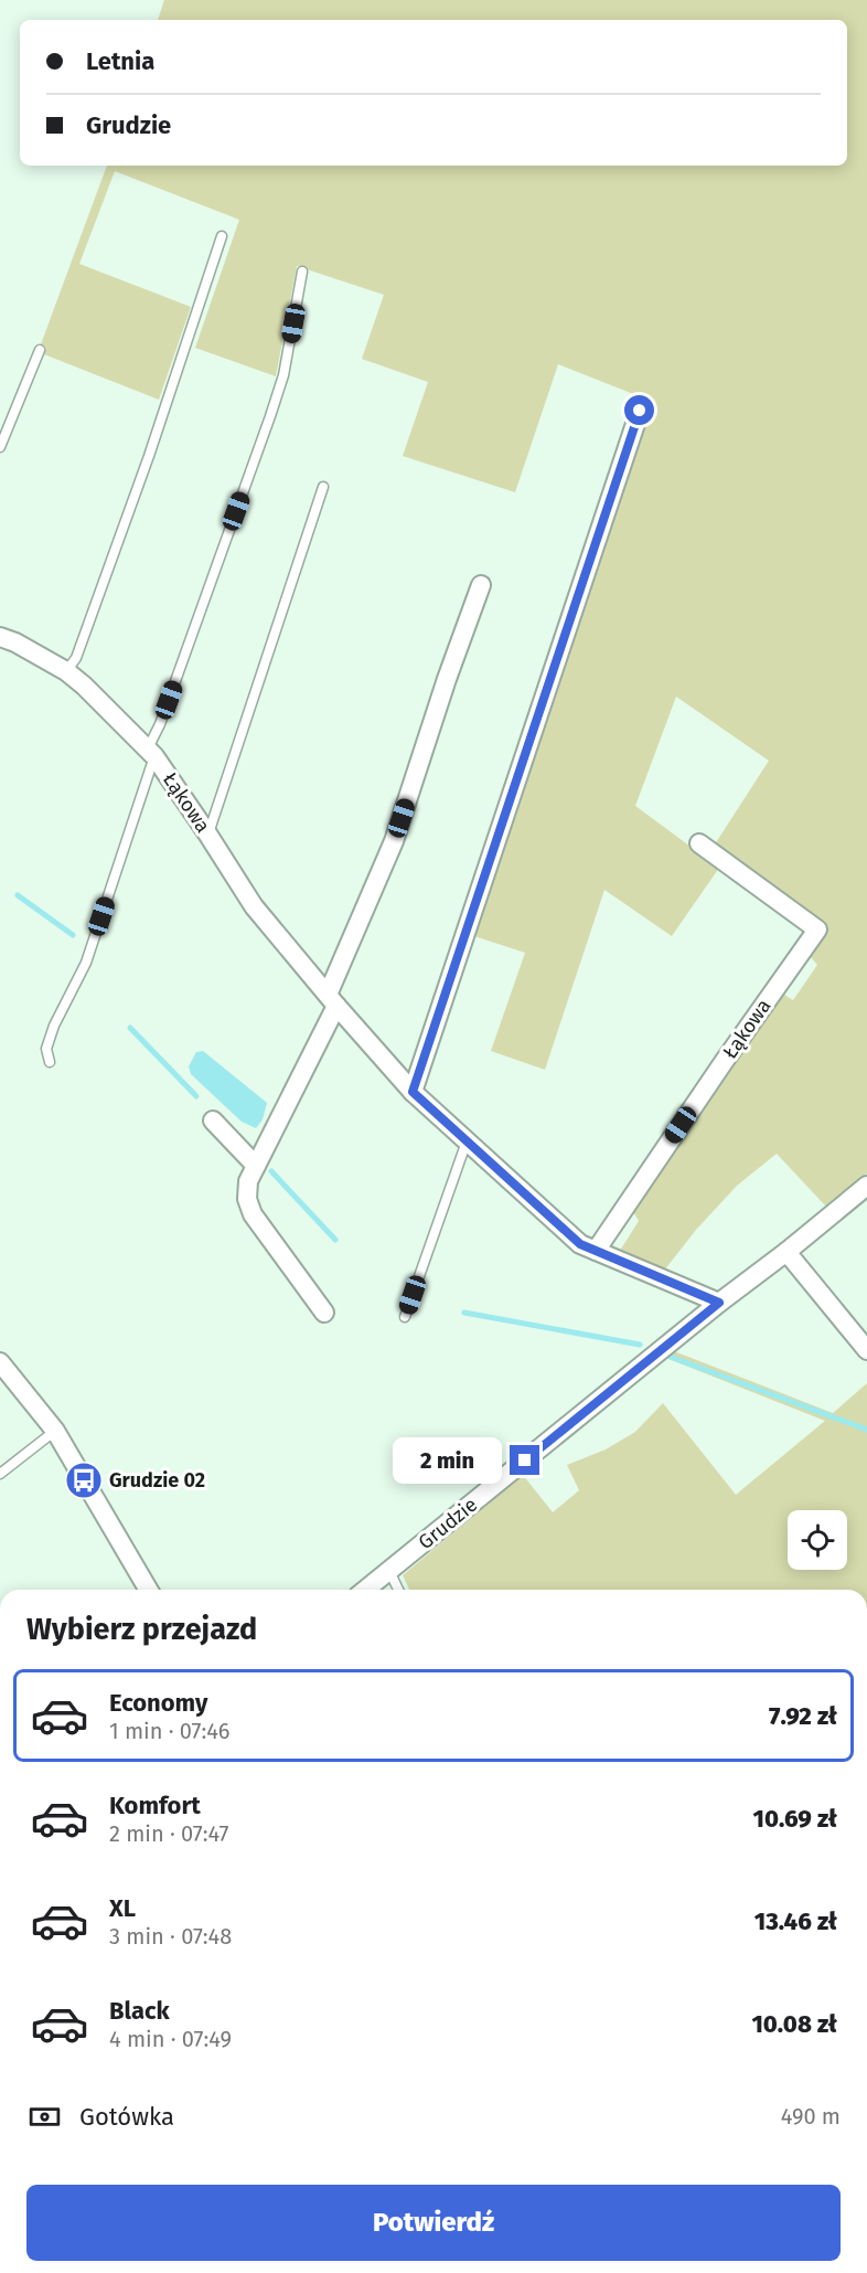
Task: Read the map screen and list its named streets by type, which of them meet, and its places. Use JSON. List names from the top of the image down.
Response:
{
  "streets": {
    "street": ["Łąkowa", "Grudzie"]
  },
  "crossings": [
    ["Łąkowa", "Grudzie"]
  ],
  "places": {
    "bus stop": ["Grudzie 02"]
  },
  "page": {
    "banner": ["Letnia", "Grudzie"],
    "bubble": "2 min",
    "heading": "Wybierz przejazd",
    "list": [
      {
        "name": "Economy",
        "note": "1 min · 07:46",
        "value": "7.92 zł"
      },
      {
        "name": "Komfort",
        "note": "2 min · 07:47",
        "value": "10.69 zł"
      },
      {
        "name": "XL",
        "note": "3 min · 07:48",
        "value": "13.46 zł"
      },
      {
        "name": "Black",
        "note": "4 min · 07:49",
        "value": "10.08 zł"
      }
    ],
    "pay": ["Gotówka", "490 m"],
    "buttons": "Potwierdź"
  }
}
